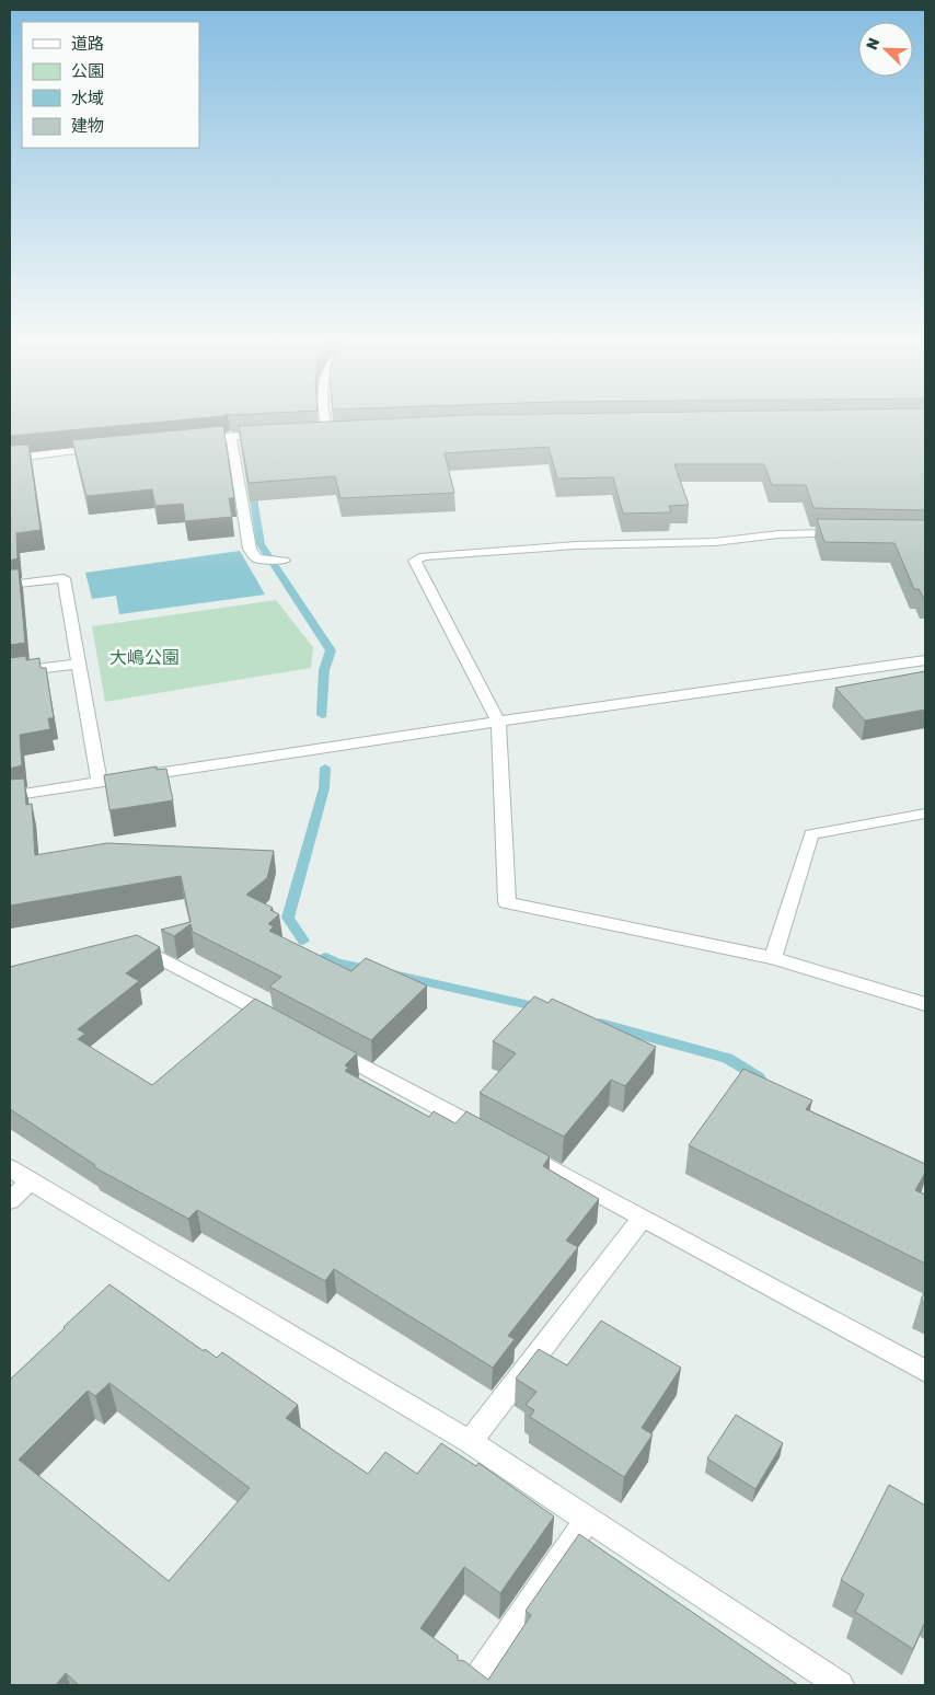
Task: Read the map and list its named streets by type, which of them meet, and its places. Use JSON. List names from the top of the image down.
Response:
{
  "parks": ["大嶋公園"],
  "legend": [
    "道路",
    "公園",
    "水域",
    "建物"
  ],
  "north": "top left"
}
